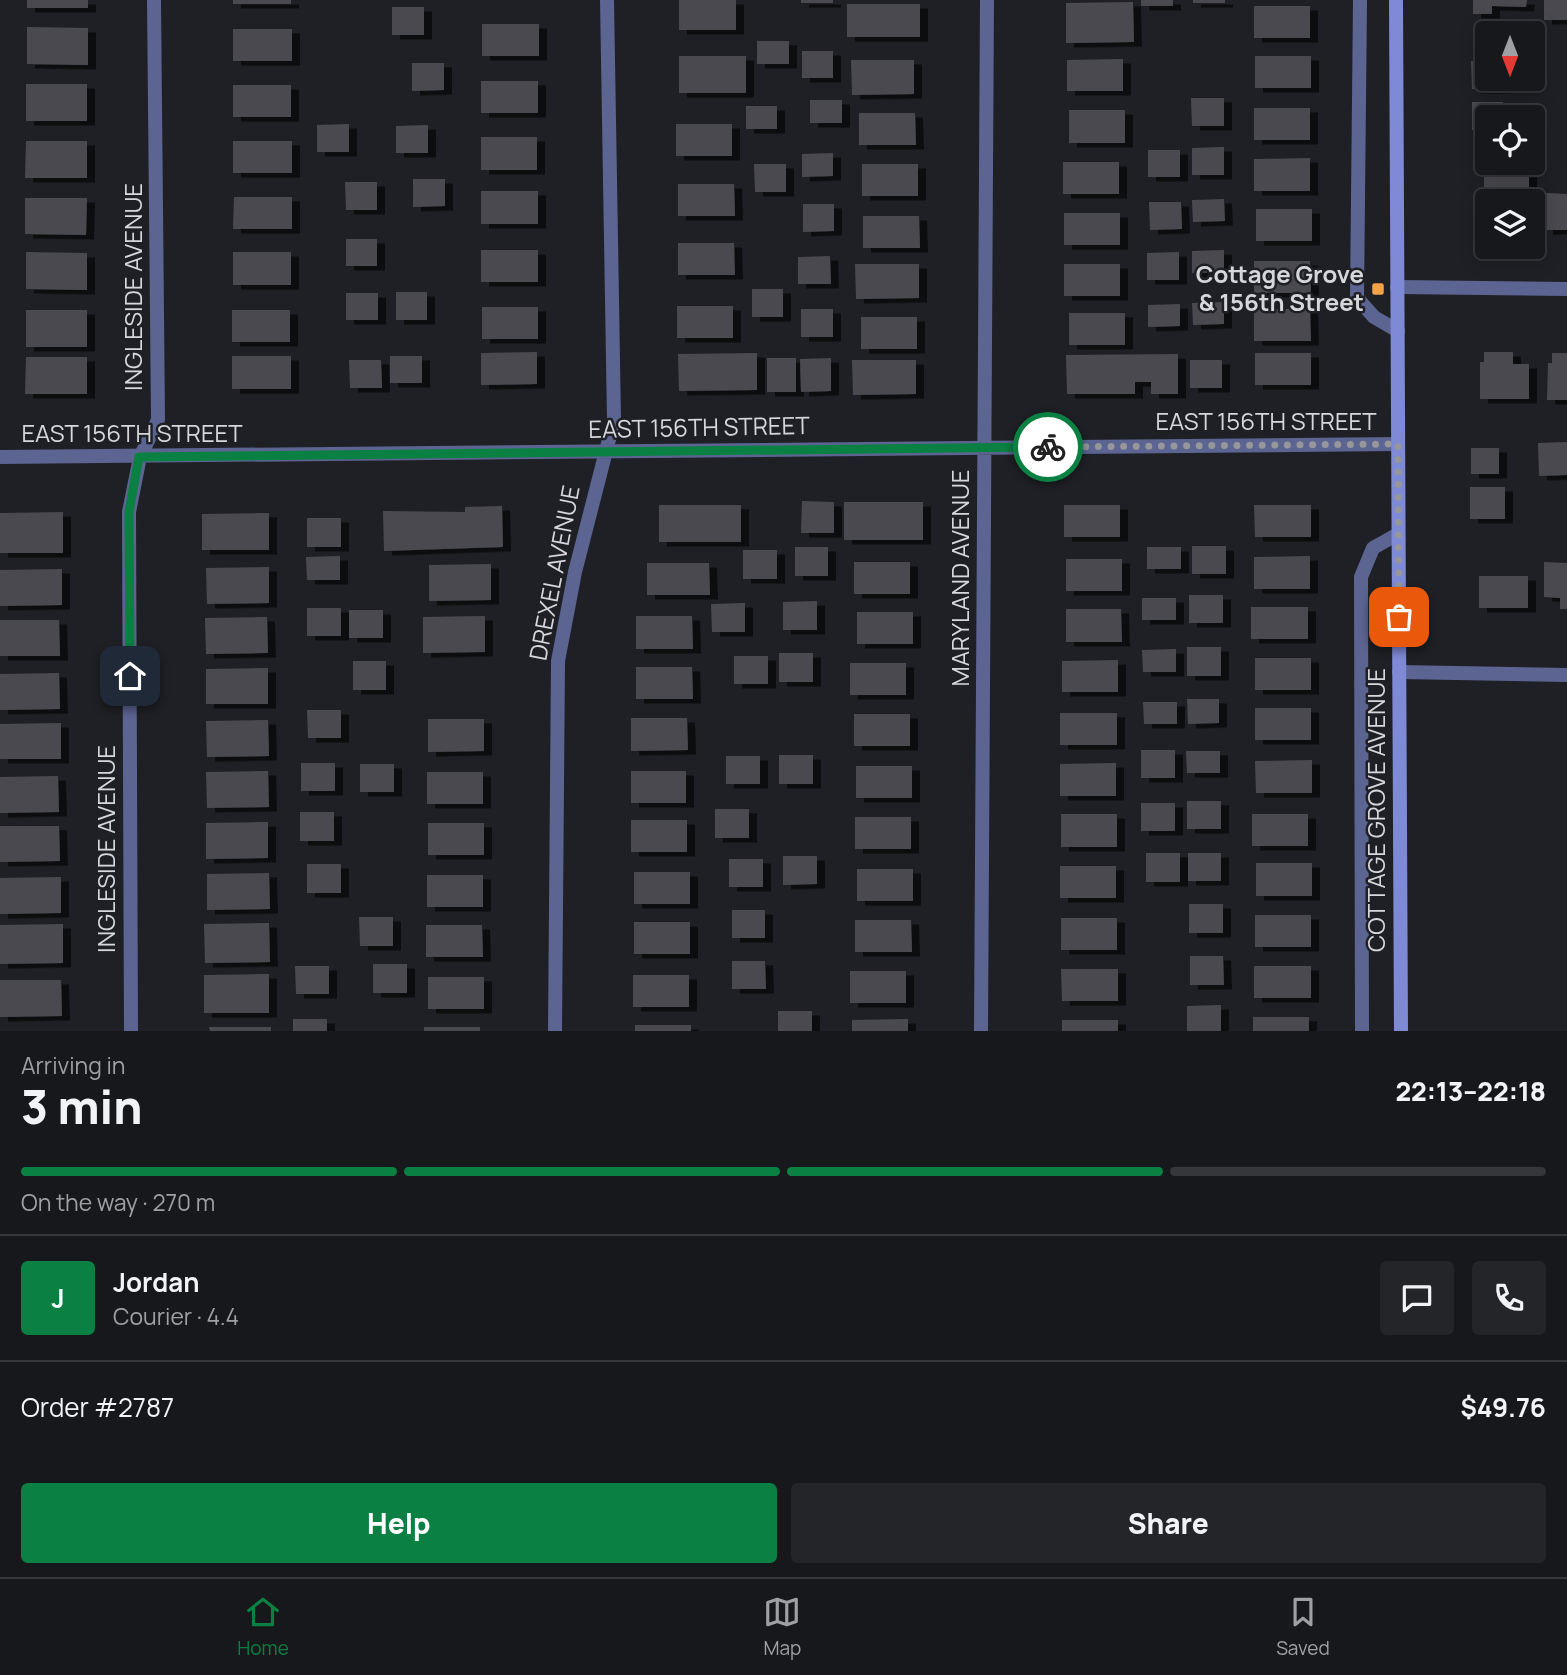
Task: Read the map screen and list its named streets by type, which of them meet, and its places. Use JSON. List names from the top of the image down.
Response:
{
  "streets": {
    "main road": ["COTTAGE GROVE AVENUE"],
    "street": [
      "INGLESIDE AVENUE",
      "EAST 156TH STREET",
      "DREXEL AVENUE",
      "MARYLAND AVENUE"
    ]
  },
  "crossings": [
    ["INGLESIDE AVENUE", "EAST 156TH STREET"],
    ["EAST 156TH STREET", "DREXEL AVENUE"],
    ["EAST 156TH STREET", "MARYLAND AVENUE"],
    ["EAST 156TH STREET", "COTTAGE GROVE AVENUE"]
  ],
  "places": {
    "transit": ["Cottage Grove & 156th Street"]
  },
  "north": "bottom",
  "page": {
    "heading": ["3 min", "Arriving in", "22:13–22:18"],
    "panel": [
      "Jordan",
      "Courier · 4.4",
      "Order #2787",
      "$49.76"
    ],
    "bar": "On the way · 270 m",
    "round": "J",
    "buttons": ["Help", "Share"],
    "tabs": ["Home", "Map", "Saved"]
  }
}
